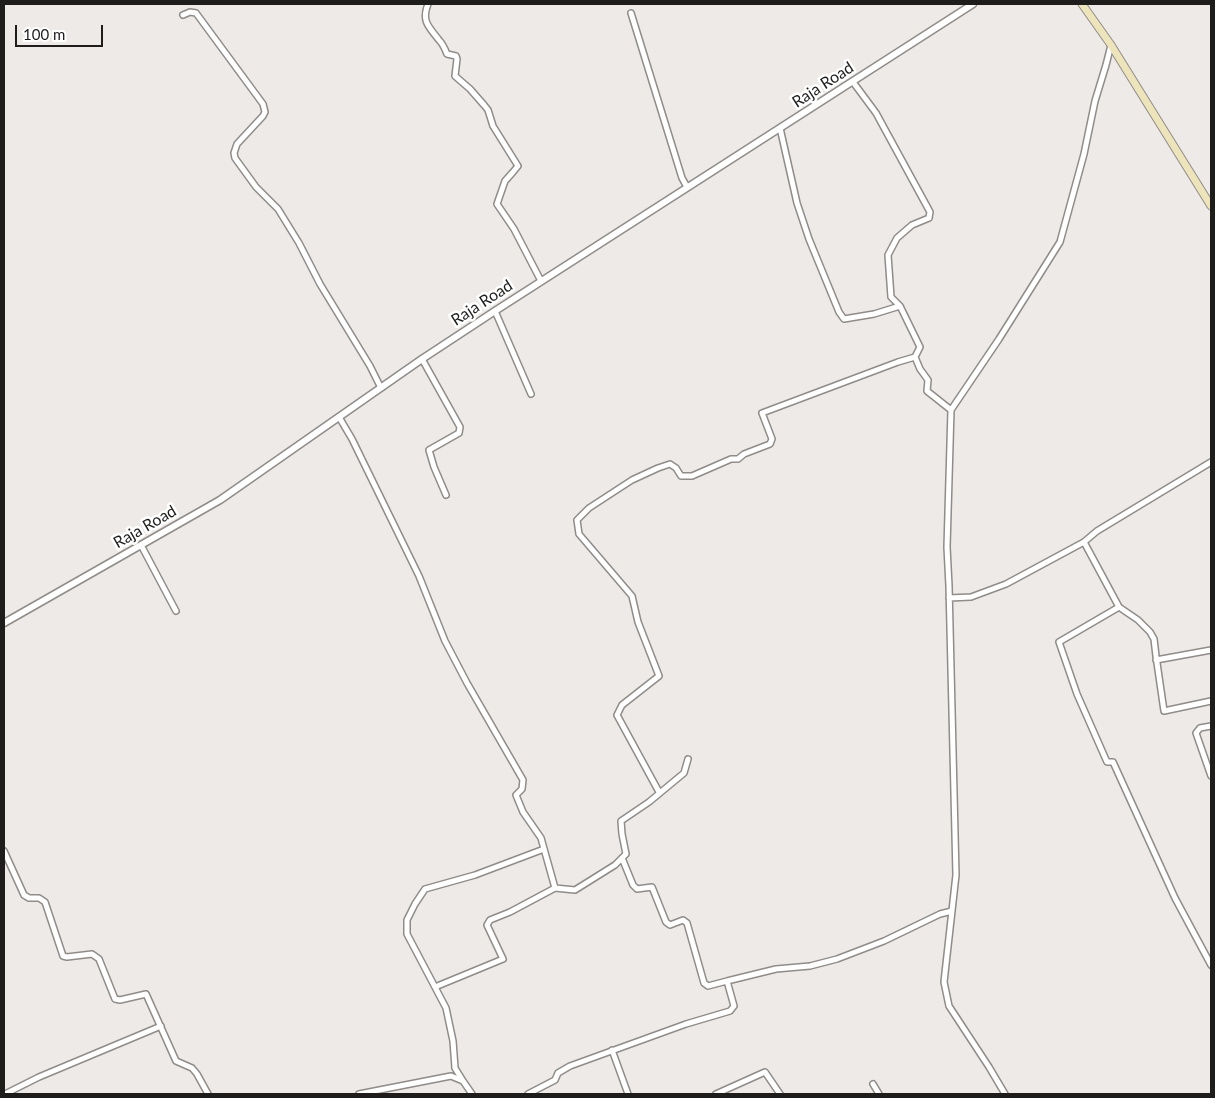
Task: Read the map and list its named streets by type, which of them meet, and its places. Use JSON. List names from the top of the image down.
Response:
{
  "streets": {
    "street": ["Raja Road"]
  },
  "scale_bar": "100 m"
}
